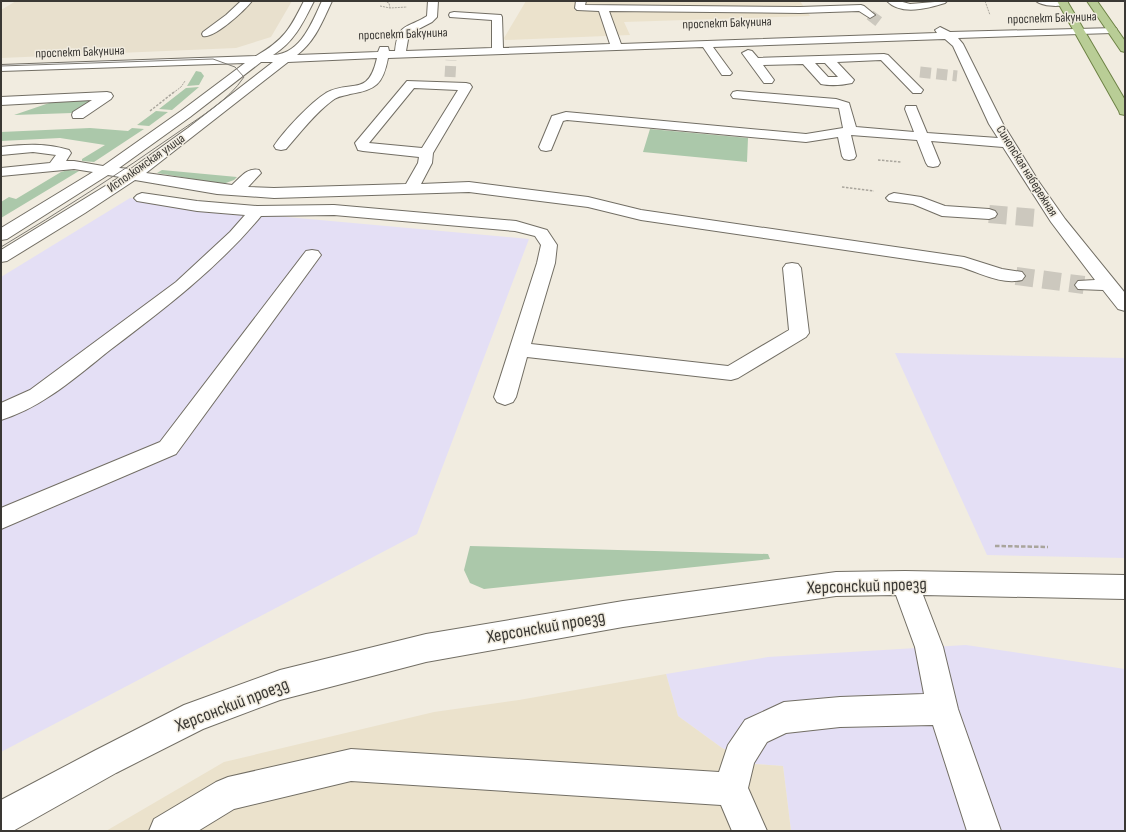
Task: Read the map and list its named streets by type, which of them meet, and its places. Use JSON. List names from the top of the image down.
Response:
{
  "streets": {
    "street": [
      "проспект Бакунина",
      "Исполкомская улица",
      "Синопская набережная",
      "Херсонский проезд"
    ]
  },
  "crossings": [
    ["проспект Бакунина", "Исполкомская улица"],
    ["проспект Бакунина", "Синопская набережная"]
  ]
}
